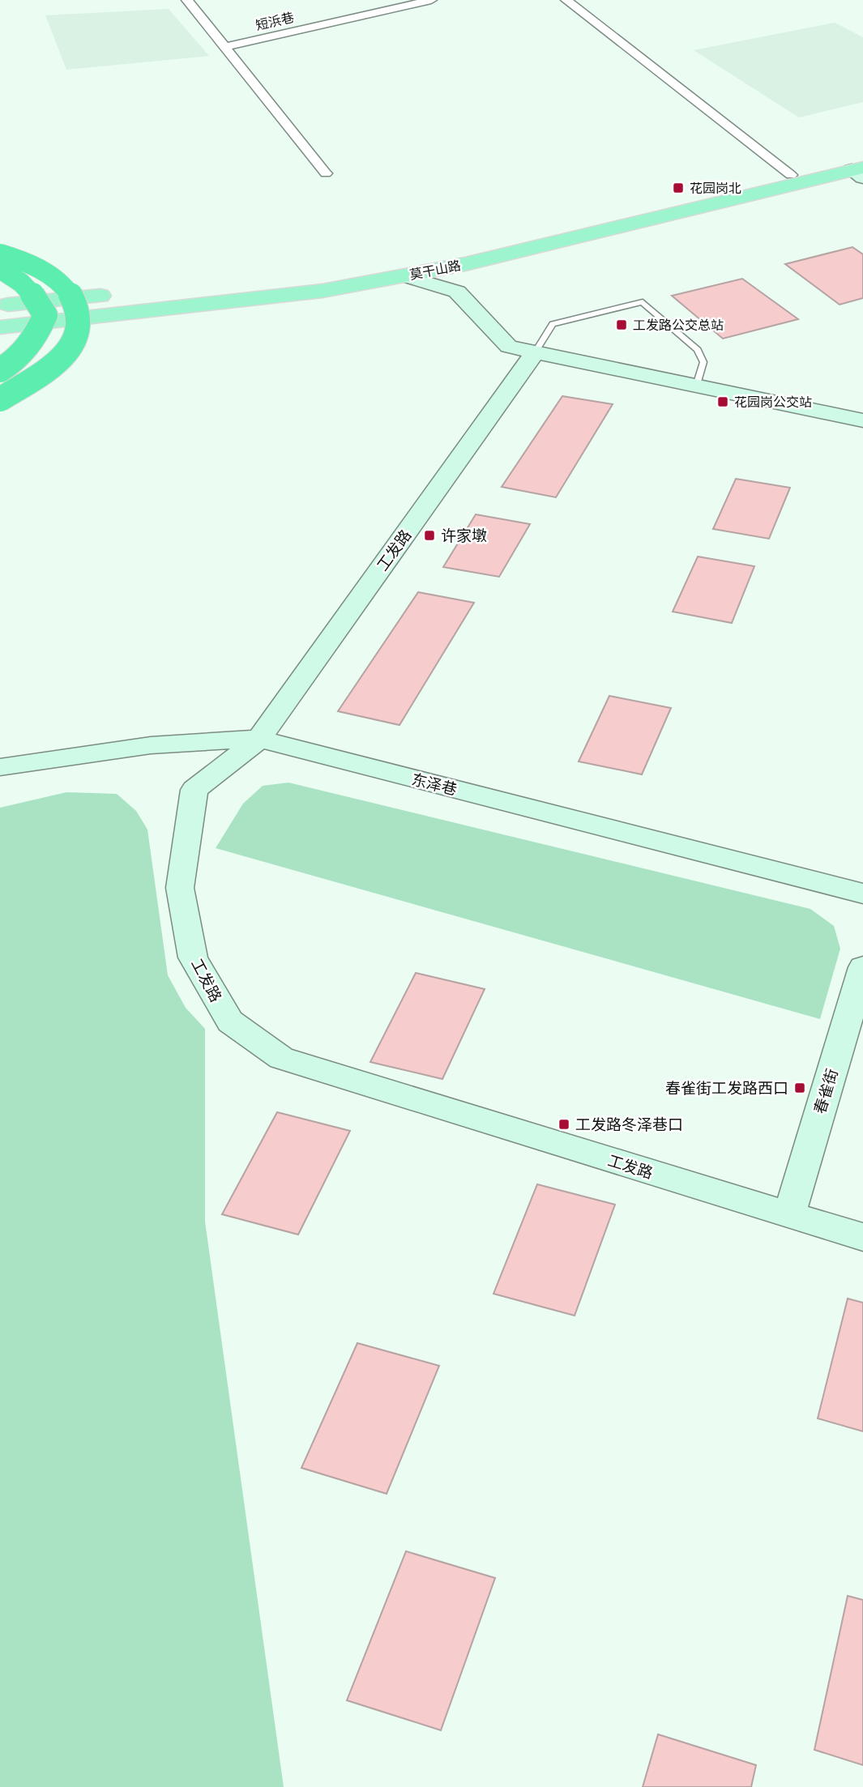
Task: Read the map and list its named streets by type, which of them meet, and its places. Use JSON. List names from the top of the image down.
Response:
{
  "streets": {
    "main road": ["莫干山路"],
    "street": [
      "短浜巷",
      "工发路",
      "东泽巷",
      "春雀街"
    ]
  },
  "crossings": [
    ["工发路", "东泽巷"],
    ["工发路", "春雀街"]
  ],
  "places": {
    "transit": [
      "花园岗北",
      "工发路公交总站",
      "花园岗公交站",
      "许家墩",
      "春雀街工发路西口",
      "工发路冬泽巷口"
    ]
  }
}
